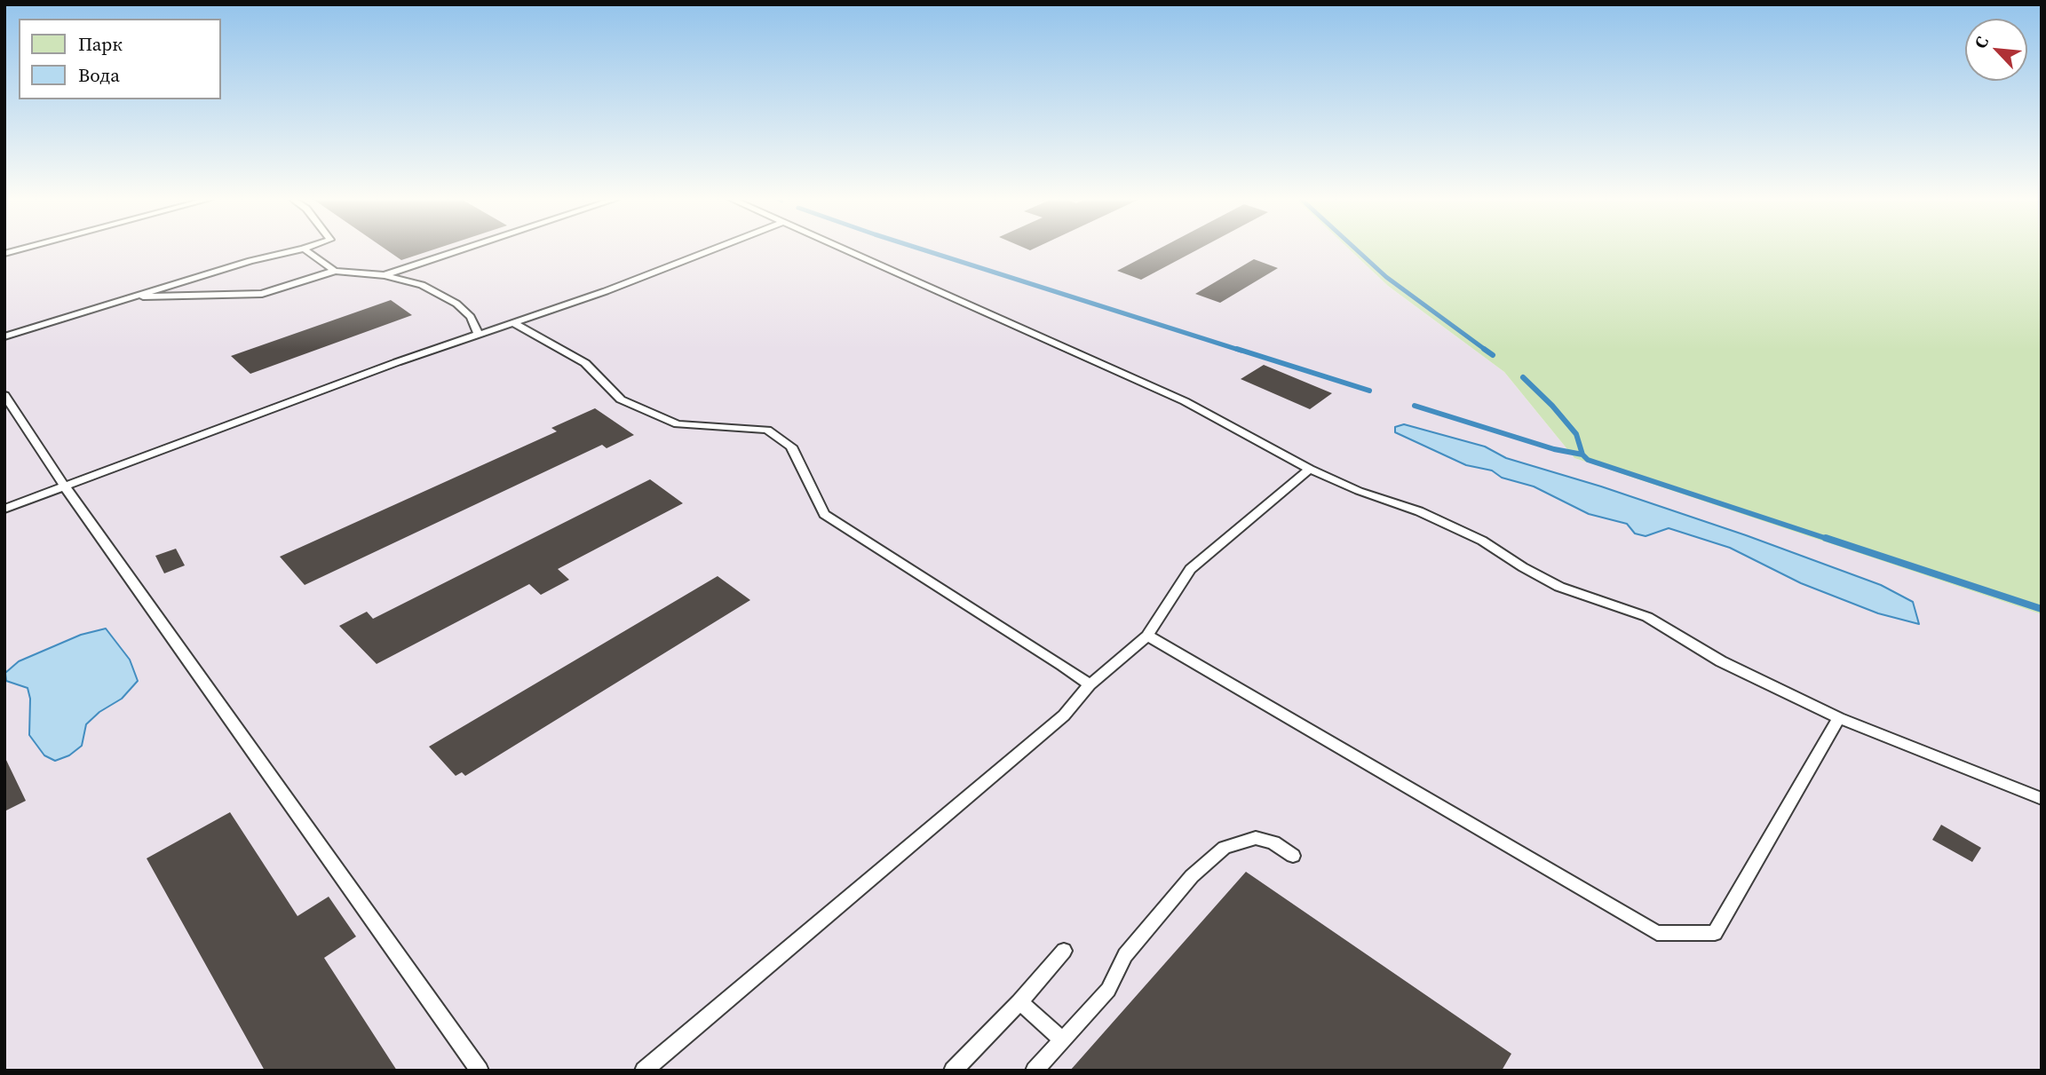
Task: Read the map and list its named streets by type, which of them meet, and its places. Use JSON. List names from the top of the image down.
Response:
{
  "legend": ["Парк", "Вода"],
  "north": "top left"
}
